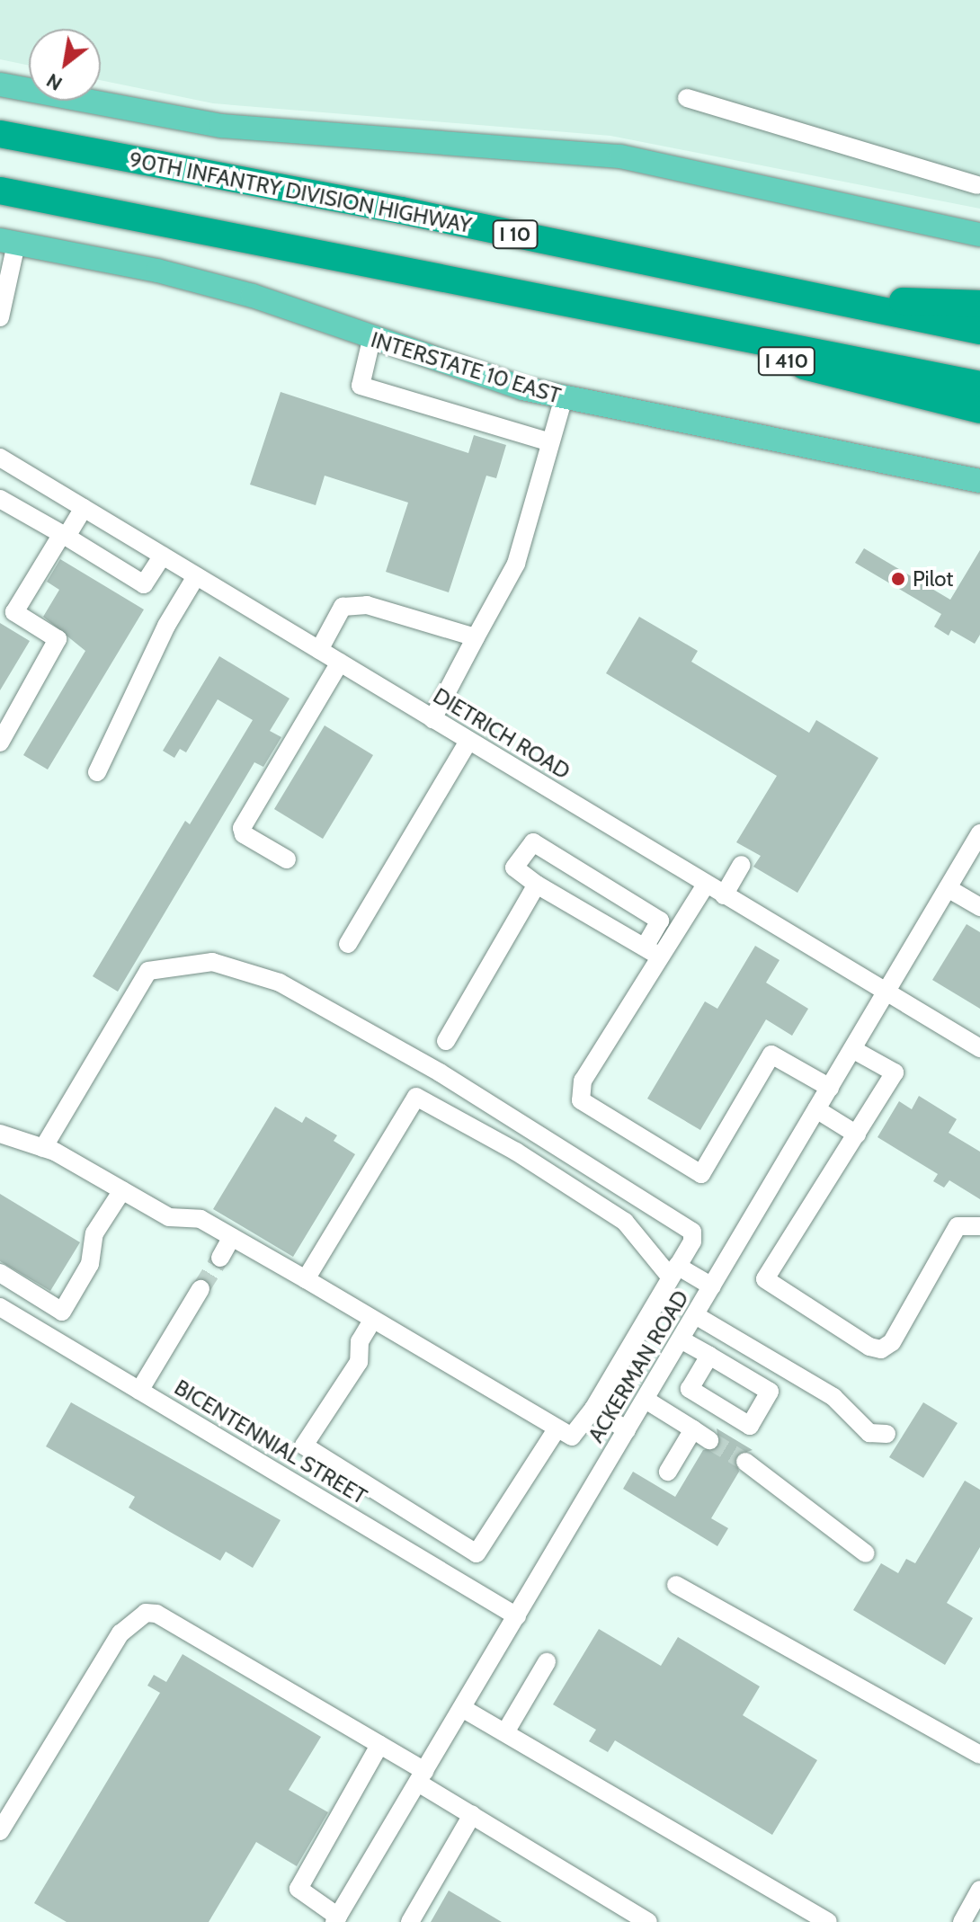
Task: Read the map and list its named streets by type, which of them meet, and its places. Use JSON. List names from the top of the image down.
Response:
{
  "streets": {
    "highway": ["90TH INFANTRY DIVISION HIGHWAY", "I 10", "I 410"],
    "main road": ["INTERSTATE 10 EAST"],
    "street": ["DIETRICH ROAD", "ACKERMAN ROAD", "BICENTENNIAL STREET"]
  },
  "crossings": [
    ["DIETRICH ROAD", "ACKERMAN ROAD"],
    ["ACKERMAN ROAD", "BICENTENNIAL STREET"]
  ],
  "places": ["Pilot"],
  "north": "bottom left"
}
